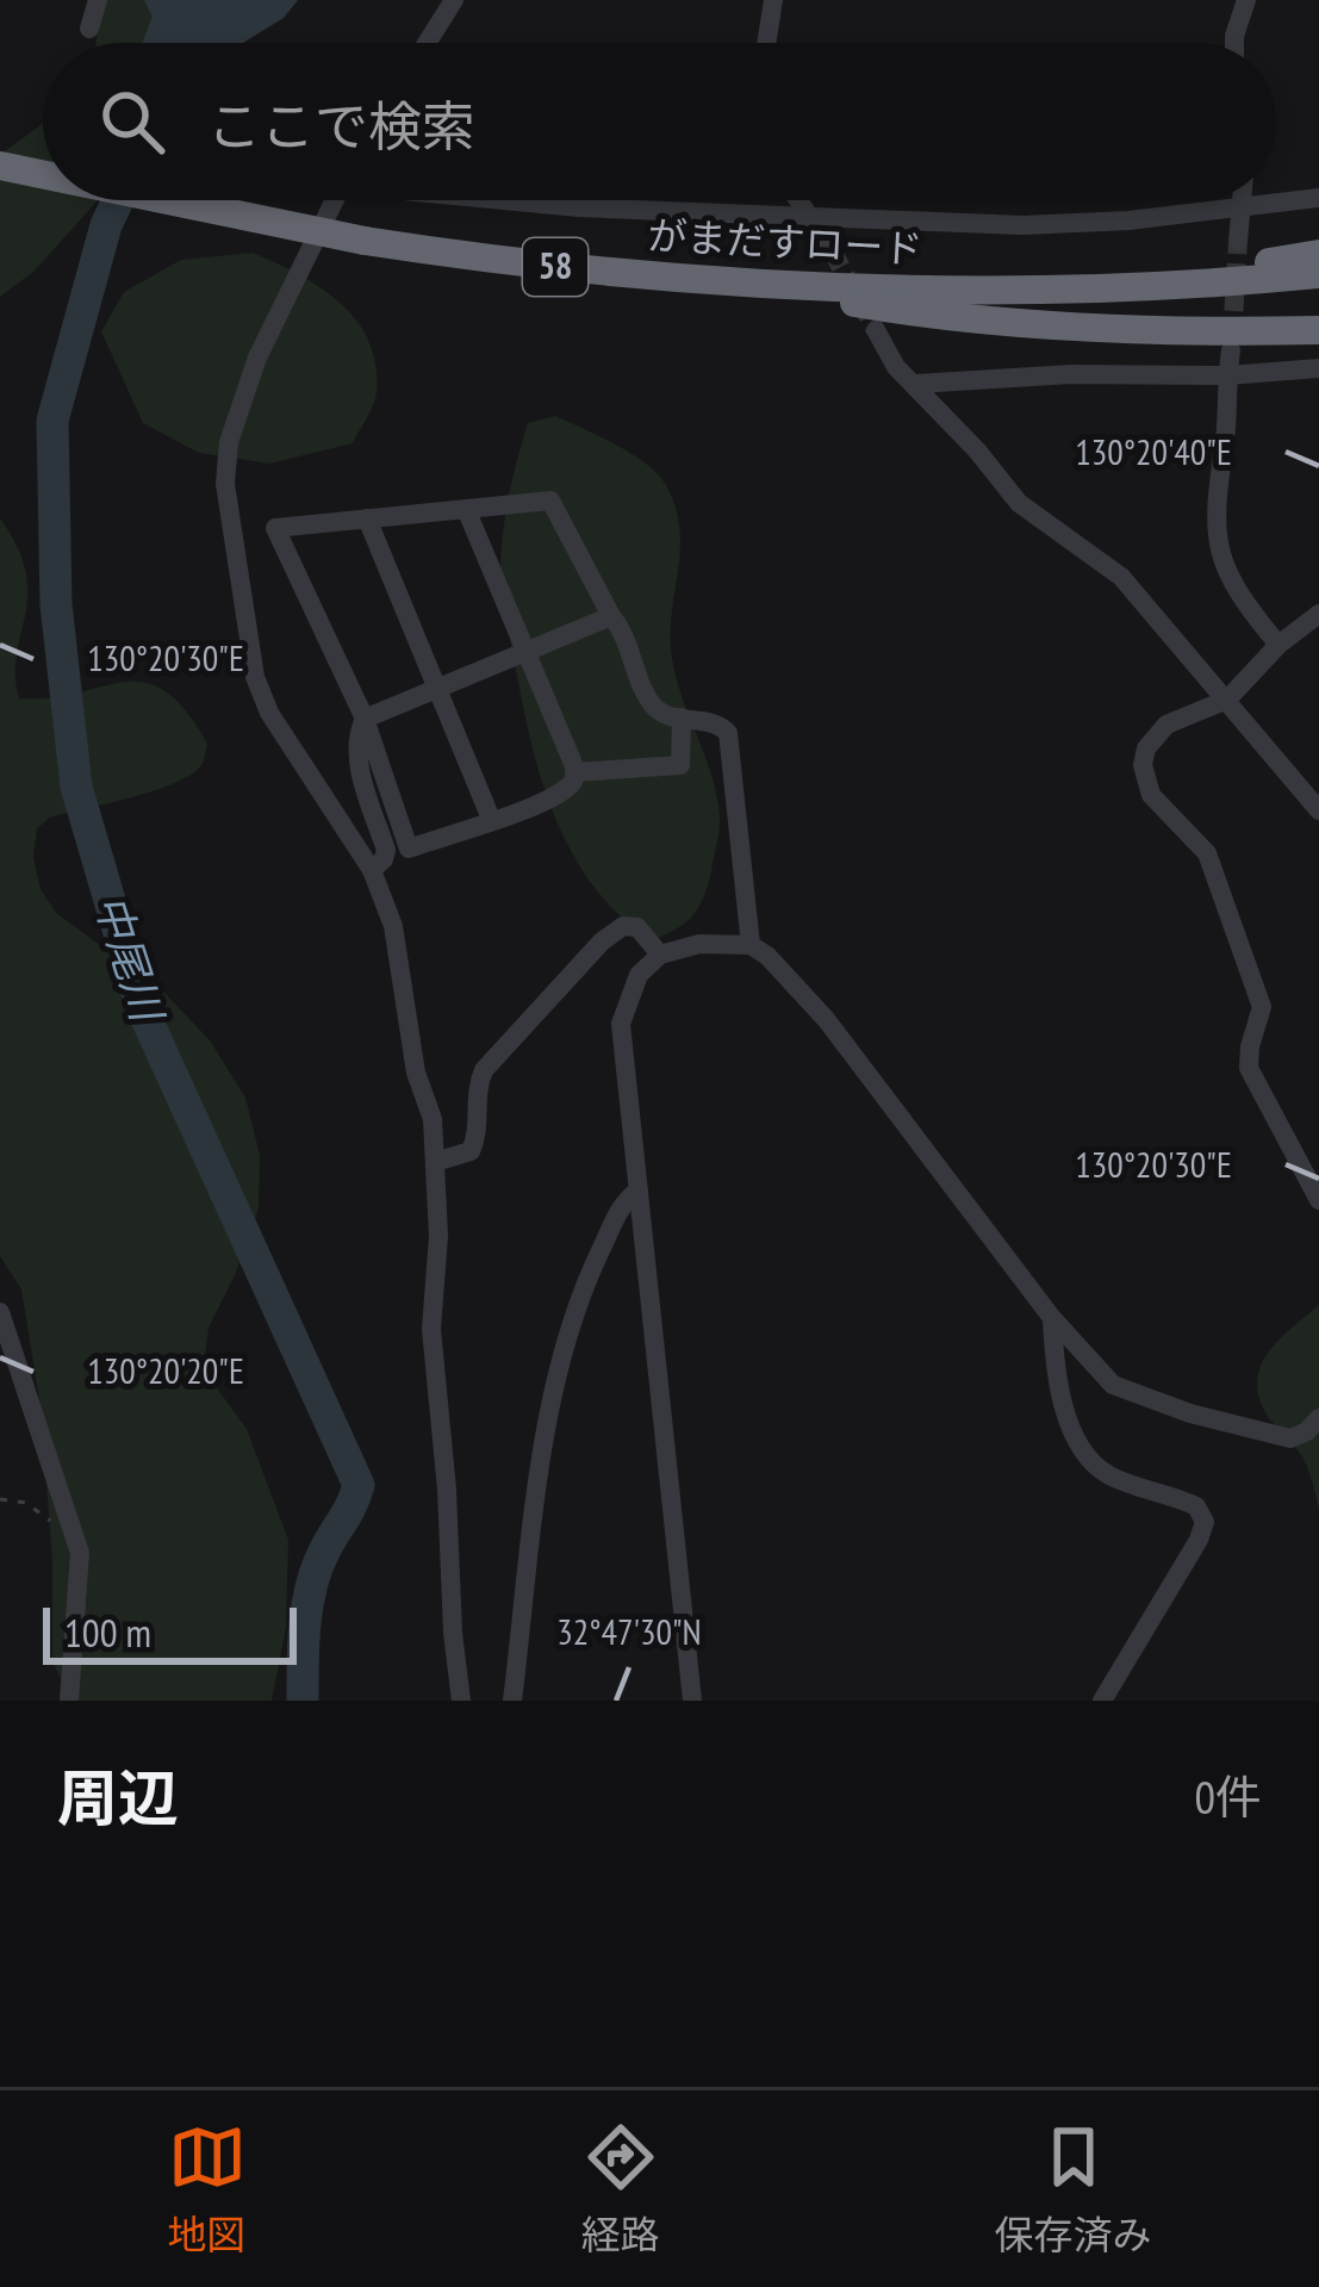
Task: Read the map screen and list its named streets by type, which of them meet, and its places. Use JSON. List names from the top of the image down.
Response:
{
  "streets": {
    "highway": ["がまだすロード", "58"]
  },
  "water": ["中尾川"],
  "scale_bar": "100 m",
  "page": {
    "search": "ここで検索",
    "scale": "100 m",
    "heading": ["周辺", "0件"],
    "nav": ["地図", "経路", "保存済み"]
  },
  "coordinates": [
    "130°20'40\"E",
    "130°20'30\"E",
    "130°20'20\"E",
    "32°47'30\"N"
  ]
}
